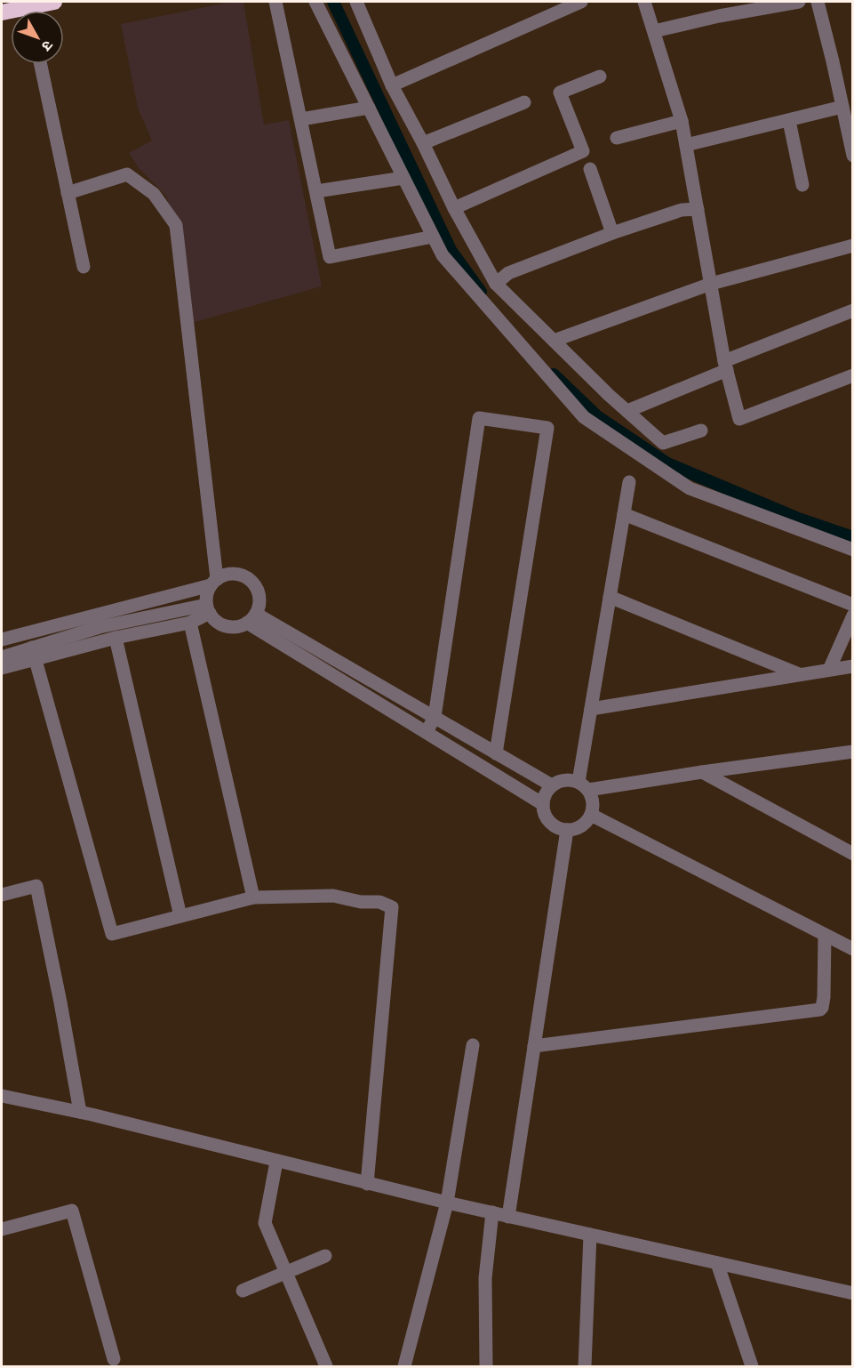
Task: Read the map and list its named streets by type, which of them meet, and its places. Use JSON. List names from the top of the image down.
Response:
{
  "north": "bottom right"
}
